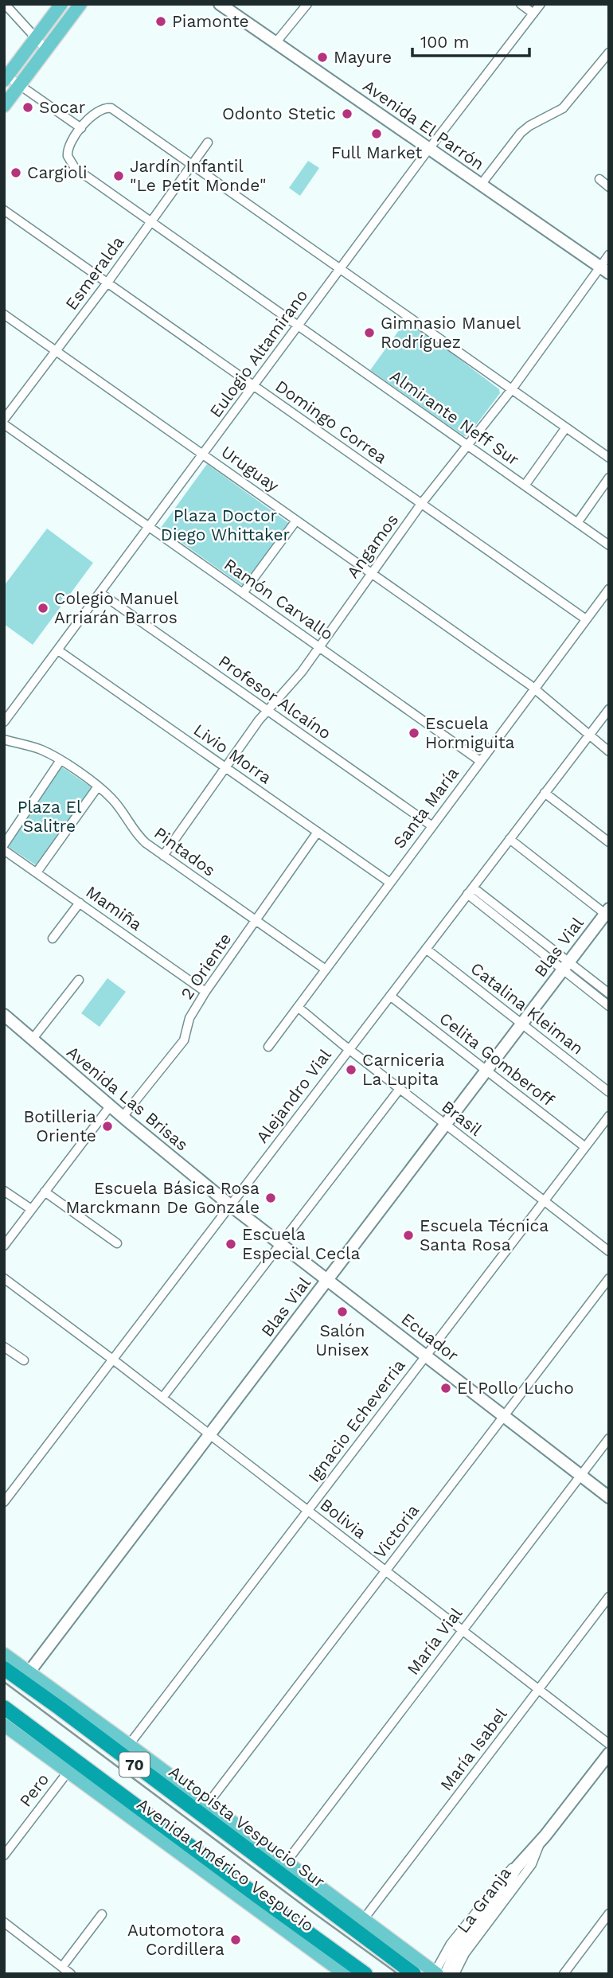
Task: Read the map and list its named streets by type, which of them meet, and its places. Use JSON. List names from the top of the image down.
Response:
{
  "streets": {
    "highway": ["70", "Autopista Vespucio Sur"],
    "main road": ["Avenida Américo Vespucio"],
    "street": [
      "Avenida El Parrón",
      "Esmeralda",
      "Eulogio Altamirano",
      "Almirante Neff Sur",
      "Domingo Correa",
      "Uruguay",
      "Angamos",
      "Ramón Carvallo",
      "Profesor Alcaíno",
      "Livio Morra",
      "Santa María",
      "Pintados",
      "Mamiña",
      "Blas Vial",
      "2 Oriente",
      "Catalina Kleiman",
      "Celita Gomberoff",
      "Alejandro Vial",
      "Avenida Las Brisas",
      "Brasil",
      "Ecuador",
      "Ignacio Echeverria",
      "Bolivia",
      "Victoria",
      "María Vial",
      "María Isabel",
      "Pero",
      "La Granja"
    ]
  },
  "crossings": [
    ["Avenida El Parrón", "Eulogio Altamirano"],
    ["Avenida El Parrón", "Angamos"],
    ["Esmeralda", "Almirante Neff Sur"],
    ["Esmeralda", "Domingo Correa"],
    ["Esmeralda", "Uruguay"],
    ["Eulogio Altamirano", "Almirante Neff Sur"],
    ["Eulogio Altamirano", "Domingo Correa"],
    ["Eulogio Altamirano", "Uruguay"],
    ["Eulogio Altamirano", "Ramón Carvallo"],
    ["Eulogio Altamirano", "Profesor Alcaíno"],
    ["Eulogio Altamirano", "Livio Morra"],
    ["Almirante Neff Sur", "Angamos"],
    ["Domingo Correa", "Angamos"],
    ["Domingo Correa", "Santa María"],
    ["Uruguay", "Angamos"],
    ["Uruguay", "Santa María"],
    ["Uruguay", "Alejandro Vial"],
    ["Angamos", "Ramón Carvallo"],
    ["Angamos", "Profesor Alcaíno"],
    ["Angamos", "Livio Morra"],
    ["Angamos", "Pintados"],
    ["Ramón Carvallo", "Santa María"],
    ["Profesor Alcaíno", "Santa María"],
    ["Livio Morra", "Santa María"],
    ["Livio Morra", "2 Oriente"],
    ["Santa María", "Pintados"],
    ["Santa María", "Brasil"],
    ["Pintados", "2 Oriente"],
    ["Mamiña", "2 Oriente"],
    ["Blas Vial", "Catalina Kleiman"],
    ["Blas Vial", "Celita Gomberoff"],
    ["Blas Vial", "Brasil"],
    ["Blas Vial", "Ecuador"],
    ["Blas Vial", "Bolivia"],
    ["2 Oriente", "Avenida Las Brisas"],
    ["Catalina Kleiman", "Alejandro Vial"],
    ["Celita Gomberoff", "Alejandro Vial"],
    ["Celita Gomberoff", "Ignacio Echeverria"],
    ["Alejandro Vial", "Avenida Las Brisas"],
    ["Alejandro Vial", "Brasil"],
    ["Alejandro Vial", "Ecuador"],
    ["Alejandro Vial", "Bolivia"],
    ["Avenida Las Brisas", "Ecuador"],
    ["Brasil", "Ignacio Echeverria"],
    ["Ecuador", "Ignacio Echeverria"],
    ["Ecuador", "Victoria"],
    ["Ecuador", "María Vial"],
    ["Ignacio Echeverria", "Bolivia"],
    ["Bolivia", "Victoria"],
    ["Bolivia", "María Vial"],
    ["Bolivia", "María Isabel"],
    ["Pero", "Avenida Américo Vespucio"]
  ],
  "parks": ["Plaza Doctor Diego Whittaker", "Plaza El Salitre"],
  "places": [
    "Piamonte",
    "Mayure",
    "Socar",
    "Odonto Stetic",
    "Full Market",
    "Cargioli",
    "Jardín Infantil \"Le Petit Monde\"",
    "Gimnasio Manuel Rodríguez",
    "Colegio Manuel Arriarán Barros",
    "Escuela Hormiguita",
    "Carniceria La Lupita",
    "Botilleria Oriente",
    "Escuela Básica Rosa Marckmann De Gonzale",
    "Escuela Técnica Santa Rosa",
    "Escuela Especial Cecla",
    "Salón Unisex",
    "El Pollo Lucho",
    "Automotora Cordillera"
  ],
  "scale_bar": "100 m"
}
